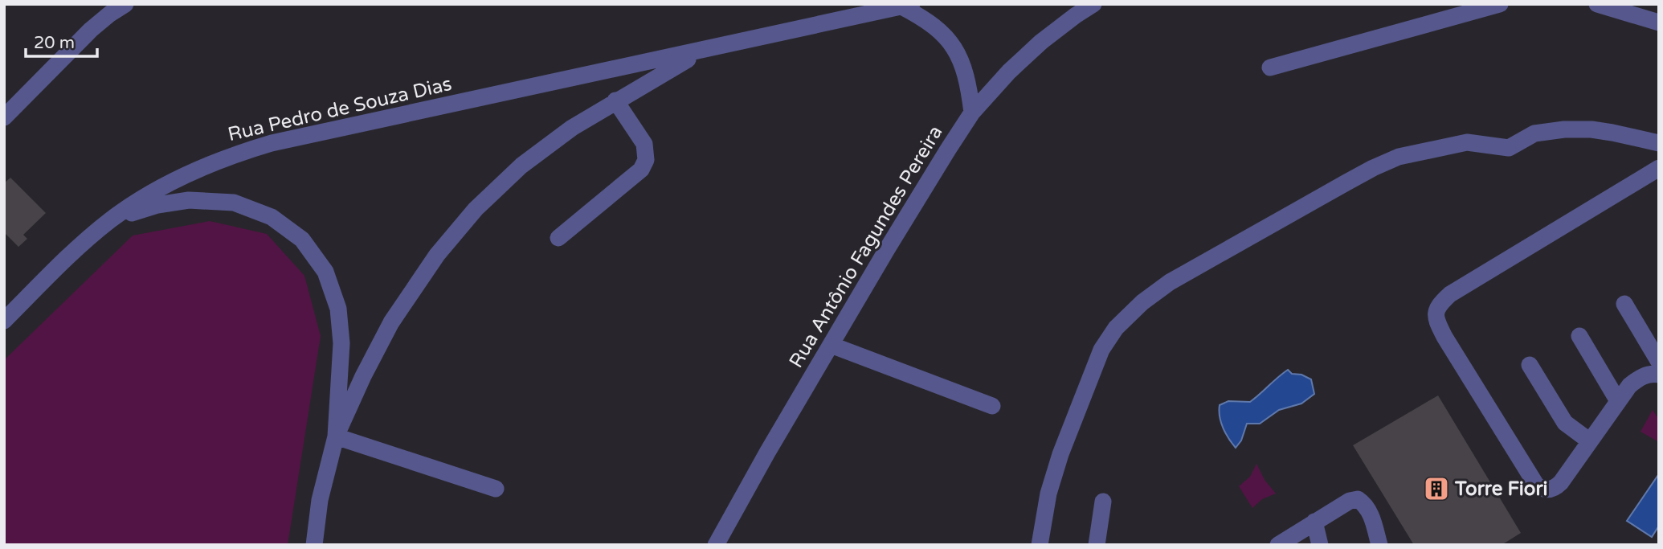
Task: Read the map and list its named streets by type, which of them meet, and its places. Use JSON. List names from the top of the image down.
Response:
{
  "streets": {
    "street": ["Rua Pedro de Souza Dias", "Rua Antônio Fagundes Pereira"]
  },
  "places": {
    "building": ["Torre Fiori"]
  },
  "scale_bar": "20 m"
}
